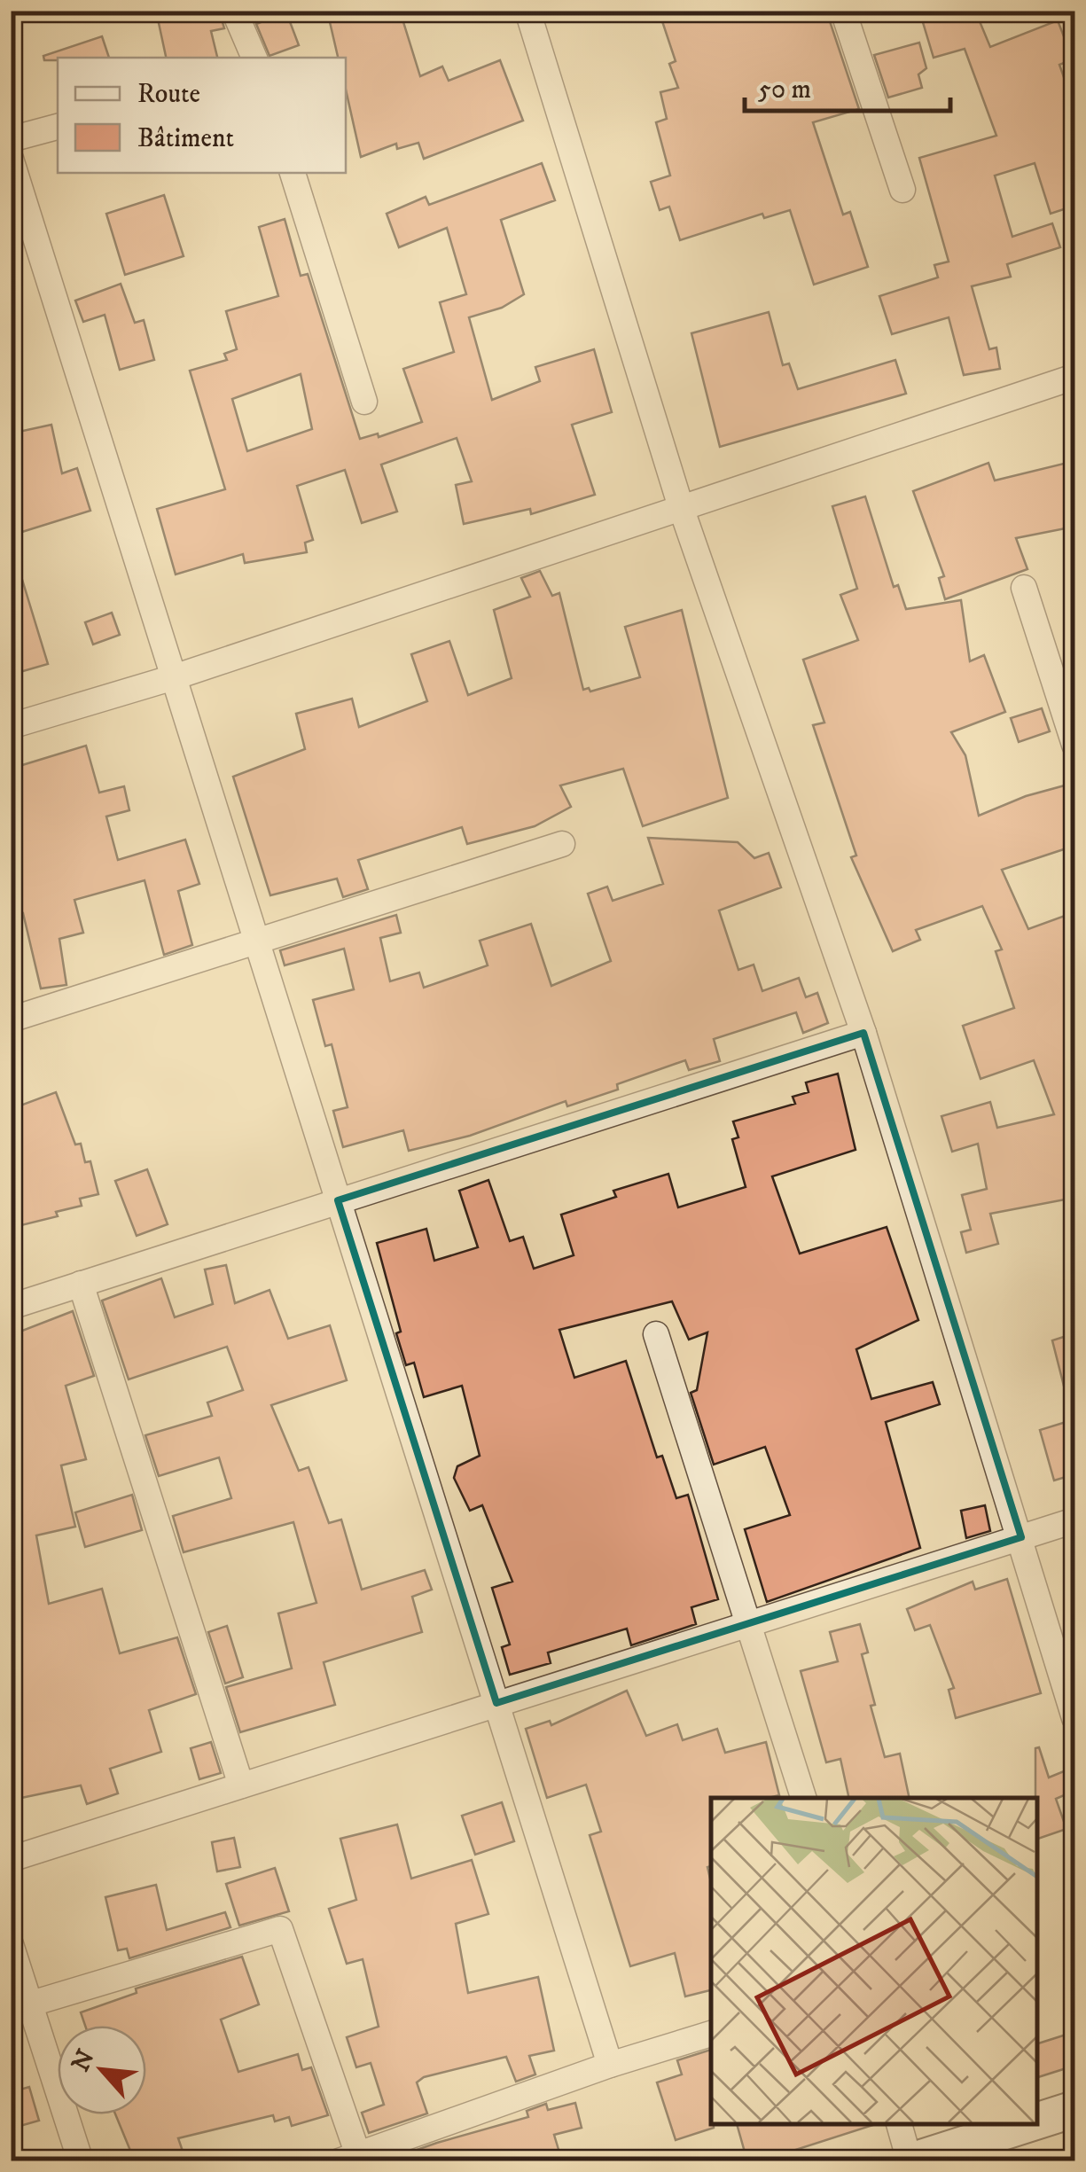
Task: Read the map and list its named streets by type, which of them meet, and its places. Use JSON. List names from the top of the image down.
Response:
{
  "legend": ["Route", "Bâtiment"],
  "scale_bar": "50 m",
  "north": "top left"
}
